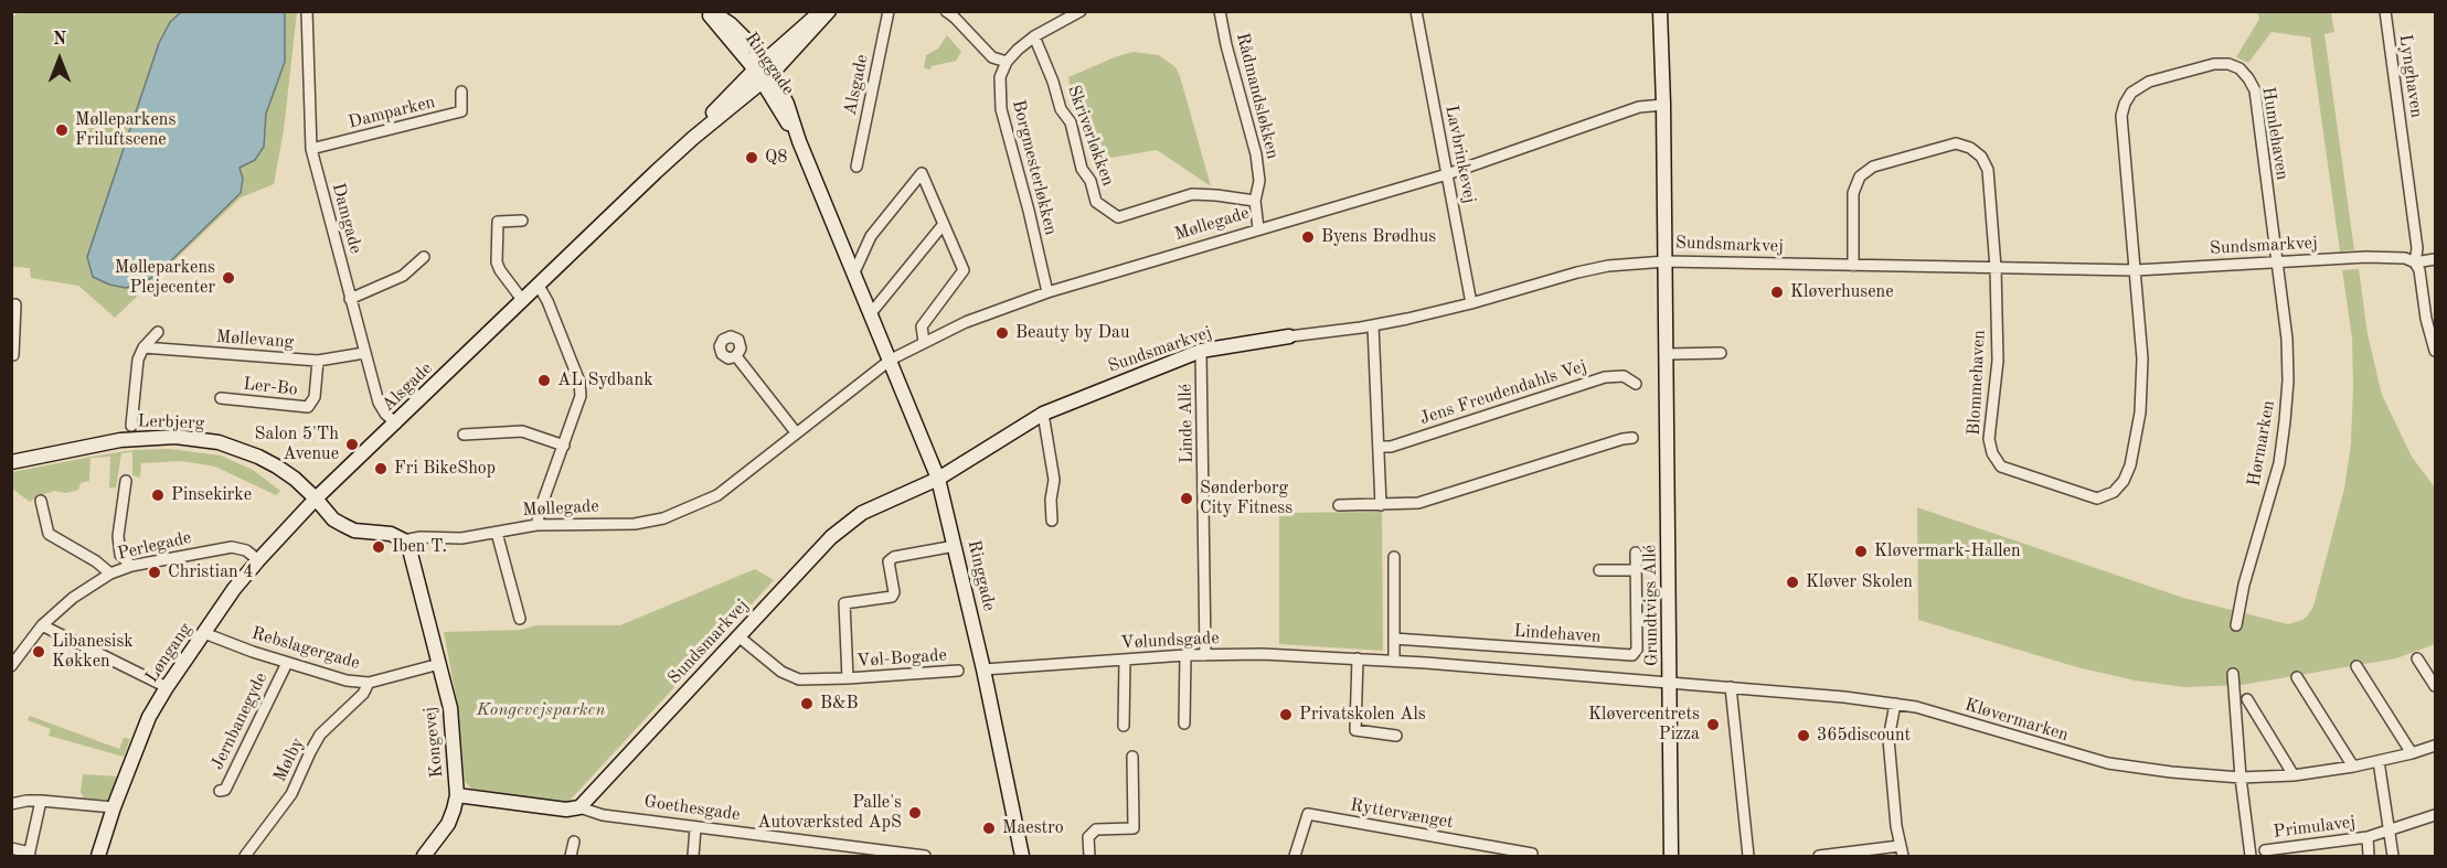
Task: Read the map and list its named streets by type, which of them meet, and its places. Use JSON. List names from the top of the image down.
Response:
{
  "streets": {
    "street": [
      "Ringgade",
      "Lynghaven",
      "Alsgade",
      "Rådmandsløkken",
      "Damparken",
      "Humlehaven",
      "Skriverløkken",
      "Lavbrinkevej",
      "Borgmesterløkken",
      "Damgade",
      "Møllegade",
      "Sundsmarkvej",
      "Møllevang",
      "Blommehaven",
      "Ler-Bo",
      "Jens Freudendahls Vej",
      "Lerbjerg",
      "Linde Allé",
      "Hørmarken",
      "Perlegade",
      "Grundtvigs Allé",
      "Lindehaven",
      "Vølundsgade",
      "Rebslagergade",
      "Løngang",
      "Vøl-Bogade",
      "Kløvermarken",
      "Jernbanegyde",
      "Kongevej",
      "Mølby",
      "Goethesgade",
      "Ryttervænget",
      "Primulavej"
    ]
  },
  "crossings": [
    ["Ringgade", "Alsgade"],
    ["Ringgade", "Møllegade"],
    ["Ringgade", "Sundsmarkvej"],
    ["Ringgade", "Vølundsgade"],
    ["Ringgade", "Vøl-Bogade"],
    ["Lynghaven", "Sundsmarkvej"],
    ["Alsgade", "Damgade"],
    ["Alsgade", "Møllegade"],
    ["Alsgade", "Lerbjerg"],
    ["Alsgade", "Løngang"],
    ["Rådmandsløkken", "Skriverløkken"],
    ["Rådmandsløkken", "Møllegade"],
    ["Damparken", "Damgade"],
    ["Humlehaven", "Sundsmarkvej"],
    ["Humlehaven", "Blommehaven"],
    ["Humlehaven", "Hørmarken"],
    ["Lavbrinkevej", "Møllegade"],
    ["Lavbrinkevej", "Sundsmarkvej"],
    ["Borgmesterløkken", "Møllegade"],
    ["Damgade", "Møllevang"],
    ["Møllegade", "Lerbjerg"],
    ["Møllegade", "Grundtvigs Allé"],
    ["Møllegade", "Løngang"],
    ["Møllegade", "Kongevej"],
    ["Sundsmarkvej", "Blommehaven"],
    ["Sundsmarkvej", "Linde Allé"],
    ["Sundsmarkvej", "Hørmarken"],
    ["Sundsmarkvej", "Grundtvigs Allé"],
    ["Sundsmarkvej", "Vøl-Bogade"],
    ["Sundsmarkvej", "Goethesgade"],
    ["Møllevang", "Ler-Bo"],
    ["Lerbjerg", "Løngang"],
    ["Linde Allé", "Vølundsgade"],
    ["Perlegade", "Løngang"],
    ["Grundtvigs Allé", "Vølundsgade"],
    ["Grundtvigs Allé", "Kløvermarken"],
    ["Vølundsgade", "Kløvermarken"],
    ["Rebslagergade", "Løngang"],
    ["Rebslagergade", "Jernbanegyde"],
    ["Rebslagergade", "Kongevej"],
    ["Rebslagergade", "Mølby"],
    ["Kongevej", "Goethesgade"]
  ],
  "parks": ["Kongevejsparken"],
  "places": [
    "Mølleparkens Friluftscene",
    "Q8",
    "Byens Brødhus",
    "Mølleparkens Plejecenter",
    "Kløverhusene",
    "Beauty by Dau",
    "AL Sydbank",
    "Salon 5'Th Avenue",
    "Fri BikeShop",
    "Pinsekirke",
    "Sønderborg City Fitness",
    "Iben T.",
    "Kløvermark-Hallen",
    "Christian 4",
    "Kløver Skolen",
    "Libanesisk Køkken",
    "B&B",
    "Privatskolen Als",
    "Kløvercentrets Pizza",
    "365discount",
    "Palle's Autoværksted ApS",
    "Maestro"
  ],
  "north": "top"
}
